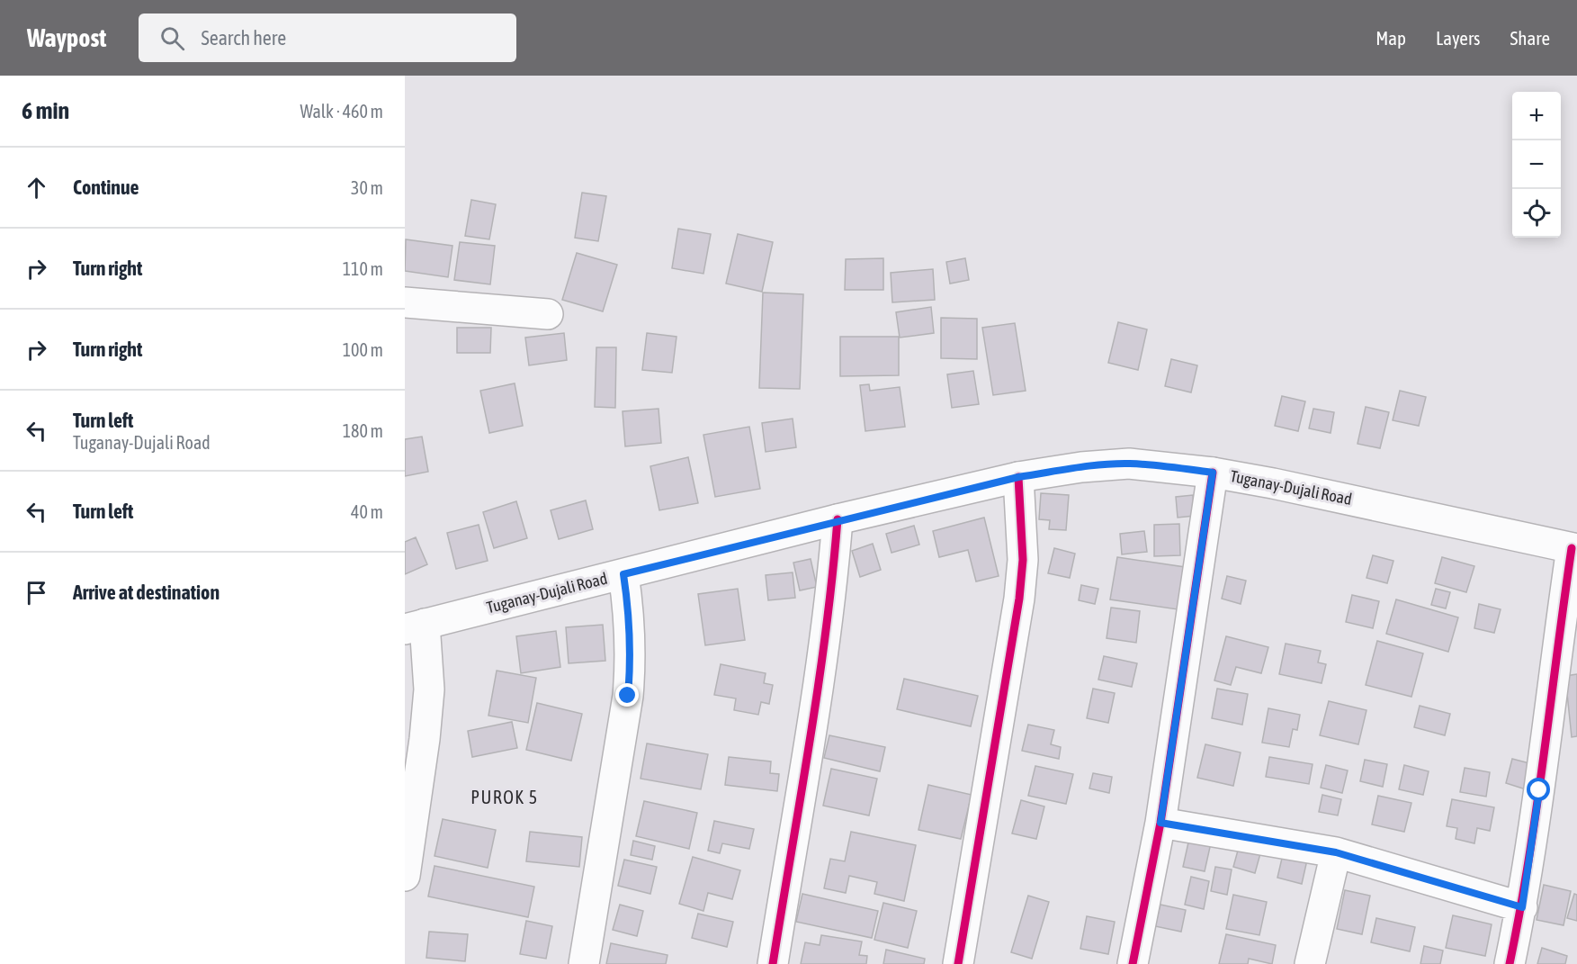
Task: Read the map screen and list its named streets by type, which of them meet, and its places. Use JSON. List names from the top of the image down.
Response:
{
  "streets": {
    "street": ["Tuganay-Dujali Road"]
  },
  "districts": ["PUROK 5"],
  "page": {
    "header": "Waypost",
    "search": "Search here",
    "nav": ["Map", "Layers", "Share"],
    "heading": ["6 min", "Walk · 460 m"],
    "map_buttons": ["+", "−"],
    "list": [
      ["Continue", "30 m"],
      ["Turn right", "110 m"],
      ["Turn right", "100 m"],
      ["Turn left", "Tuganay-Dujali Road", "180 m"],
      ["Turn left", "40 m"],
      "Arrive at destination"
    ]
  }
}
